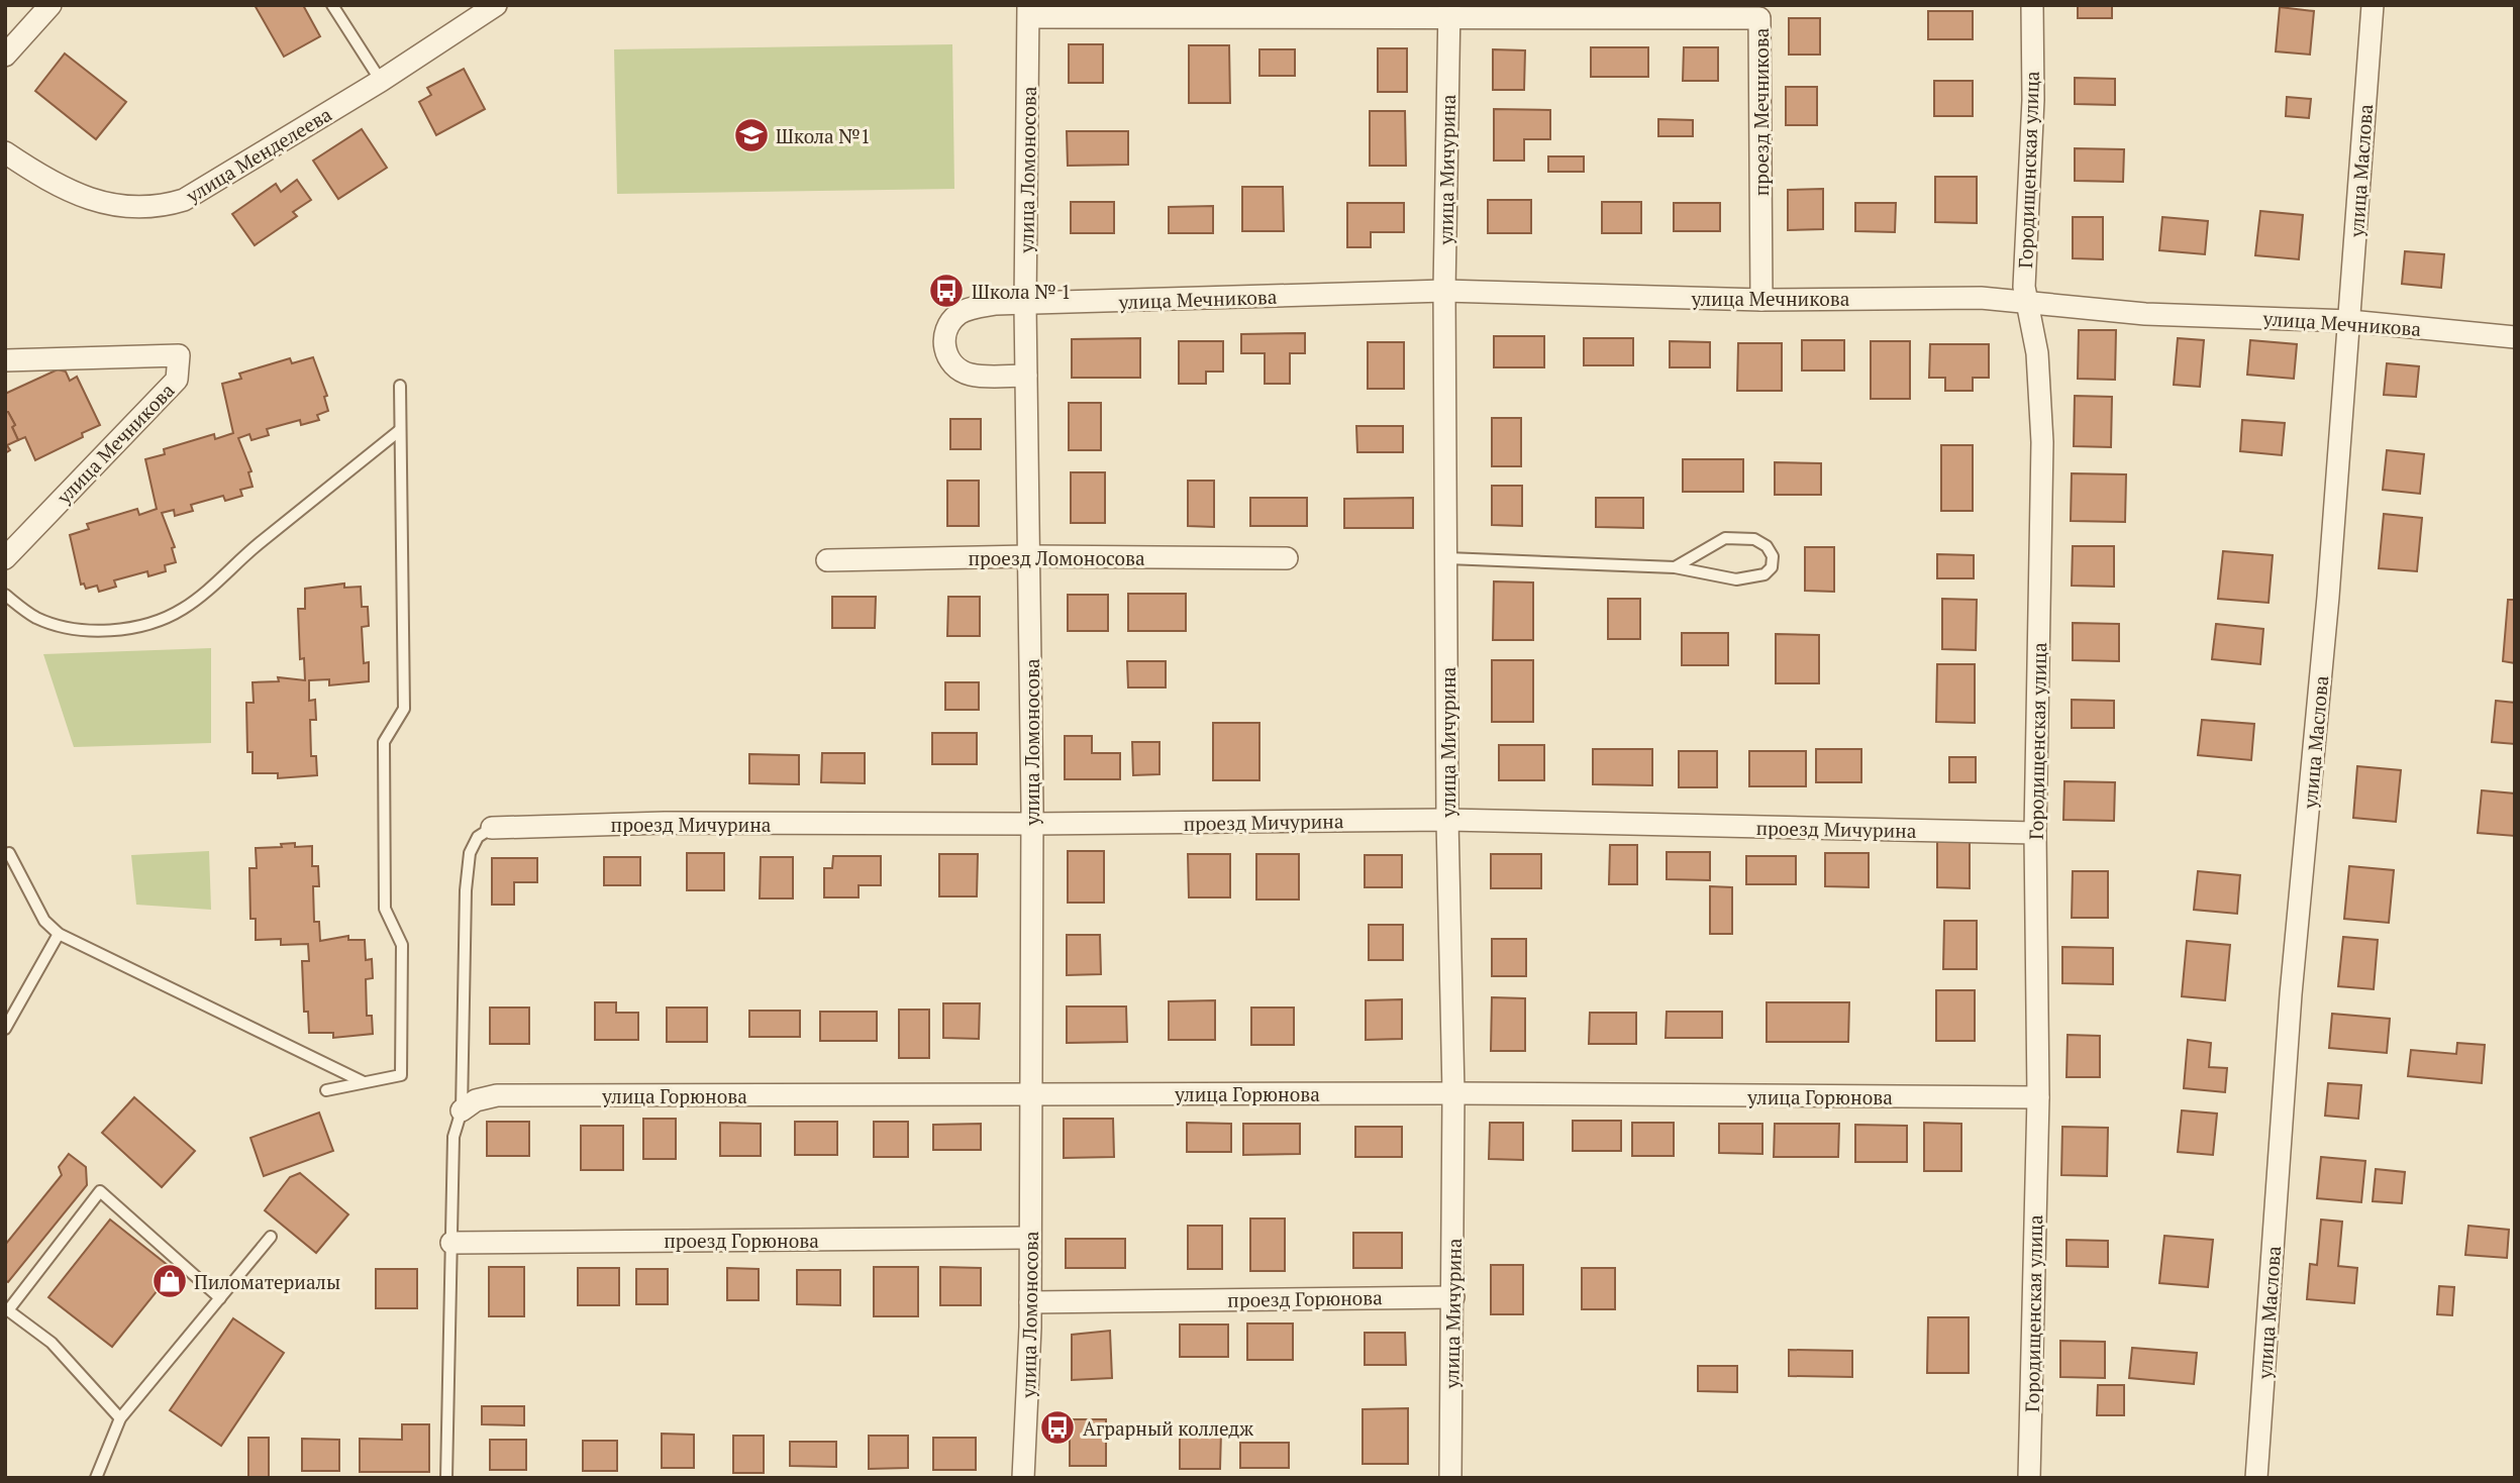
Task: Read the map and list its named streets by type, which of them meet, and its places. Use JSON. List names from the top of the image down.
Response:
{
  "streets": {
    "street": [
      "проезд Мечникова",
      "улица Менделеева",
      "улица Ломоносова",
      "улица Мичурина",
      "Городищенская улица",
      "улица Маслова",
      "улица Мечникова",
      "проезд Ломоносова",
      "проезд Мичурина",
      "улица Горюнова",
      "проезд Горюнова"
    ]
  },
  "crossings": [
    ["проезд Мечникова", "улица Ломоносова"],
    ["проезд Мечникова", "улица Мичурина"],
    ["проезд Мечникова", "улица Мечникова"],
    ["улица Ломоносова", "улица Мечникова"],
    ["улица Ломоносова", "проезд Ломоносова"],
    ["улица Ломоносова", "проезд Мичурина"],
    ["улица Ломоносова", "улица Горюнова"],
    ["улица Ломоносова", "проезд Горюнова"],
    ["улица Мичурина", "улица Мечникова"],
    ["улица Мичурина", "проезд Мичурина"],
    ["улица Мичурина", "улица Горюнова"],
    ["улица Мичурина", "проезд Горюнова"],
    ["Городищенская улица", "улица Мечникова"],
    ["Городищенская улица", "проезд Мичурина"],
    ["Городищенская улица", "улица Горюнова"],
    ["улица Маслова", "улица Мечникова"]
  ],
  "places": {
    "school or university": ["Школа №1"],
    "bus stop": ["Школа № 1", "Аграрный колледж"],
    "shop": ["Пиломатериалы"]
  }
}
